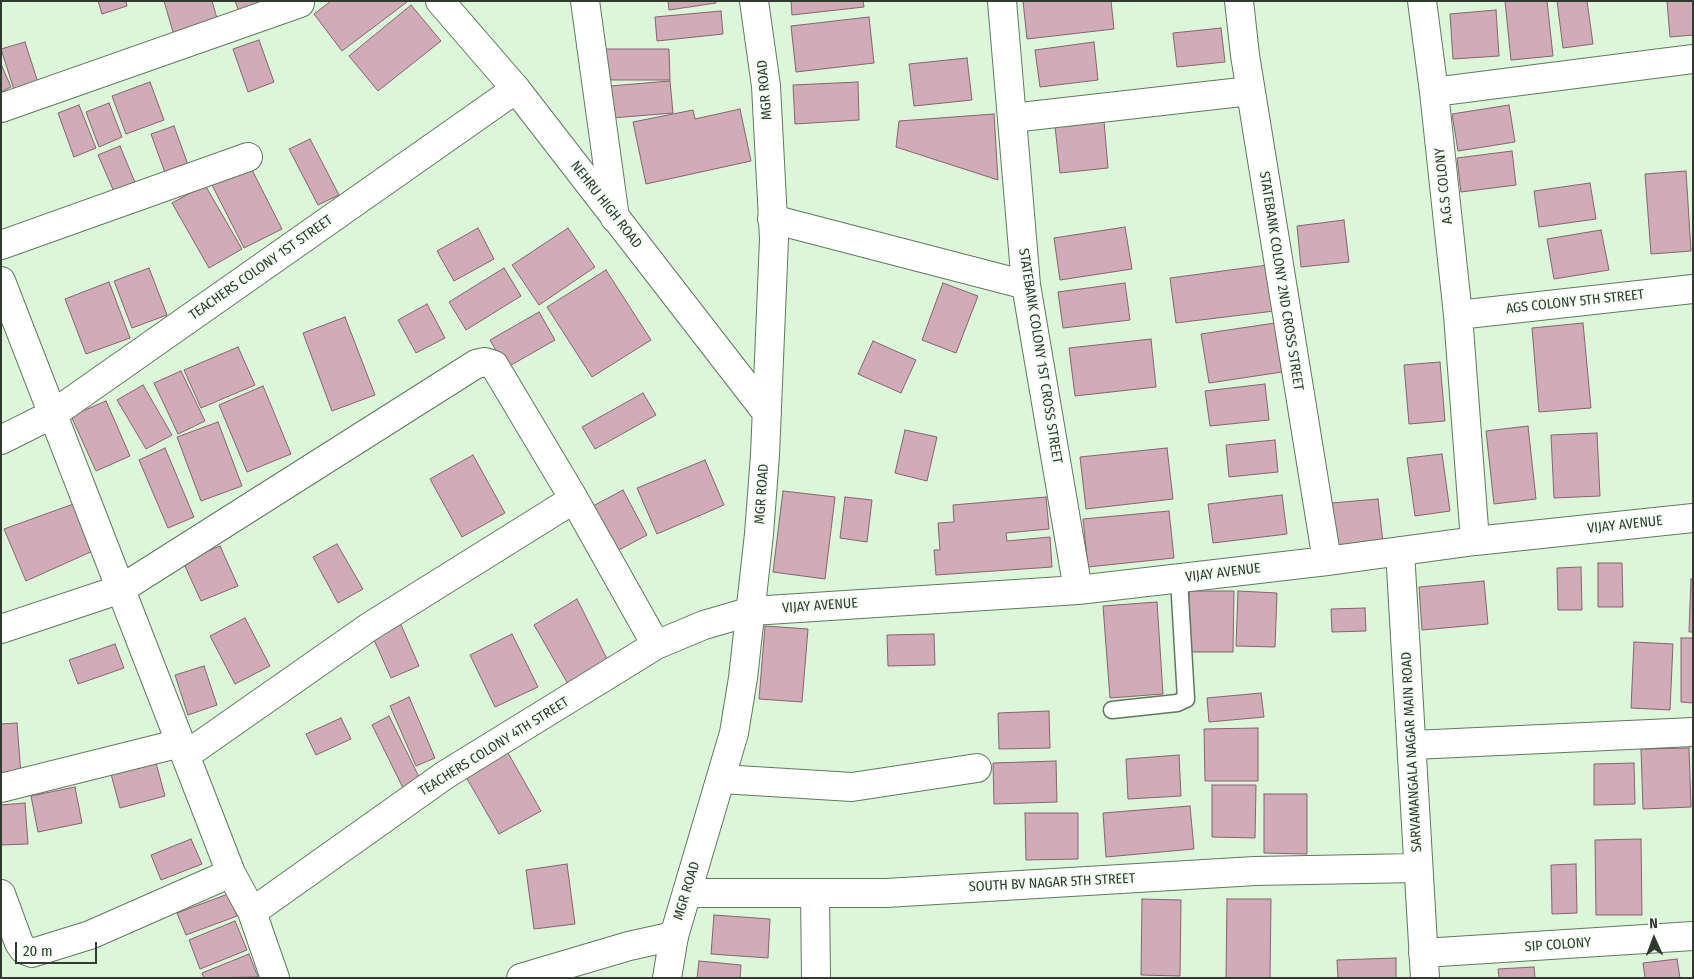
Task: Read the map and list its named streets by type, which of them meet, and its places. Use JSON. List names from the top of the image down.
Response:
{
  "streets": {
    "street": [
      "MGR ROAD",
      "A.G.S COLONY",
      "NEHRU HIGH ROAD",
      "TEACHERS COLONY 1ST STREET",
      "STATEBANK COLONY 2ND CROSS STREET",
      "AGS COLONY 5TH STREET",
      "STATEBANK COLONY 1ST CROSS STREET",
      "VIJAY AVENUE",
      "TEACHERS COLONY 4TH STREET",
      "SARVAMANGALA NAGAR MAIN ROAD",
      "SOUTH BV NAGAR 5TH STREET",
      "SIP COLONY"
    ]
  },
  "crossings": [
    ["MGR ROAD", "NEHRU HIGH ROAD"],
    ["MGR ROAD", "VIJAY AVENUE"],
    ["MGR ROAD", "TEACHERS COLONY 4TH STREET"],
    ["MGR ROAD", "SOUTH BV NAGAR 5TH STREET"],
    ["A.G.S COLONY", "AGS COLONY 5TH STREET"],
    ["A.G.S COLONY", "VIJAY AVENUE"],
    ["NEHRU HIGH ROAD", "TEACHERS COLONY 1ST STREET"],
    ["STATEBANK COLONY 2ND CROSS STREET", "VIJAY AVENUE"],
    ["STATEBANK COLONY 1ST CROSS STREET", "VIJAY AVENUE"],
    ["VIJAY AVENUE", "TEACHERS COLONY 4TH STREET"],
    ["VIJAY AVENUE", "SARVAMANGALA NAGAR MAIN ROAD"],
    ["SARVAMANGALA NAGAR MAIN ROAD", "SOUTH BV NAGAR 5TH STREET"],
    ["SARVAMANGALA NAGAR MAIN ROAD", "SIP COLONY"]
  ],
  "scale_bar": "20 m",
  "north": "top"
}
